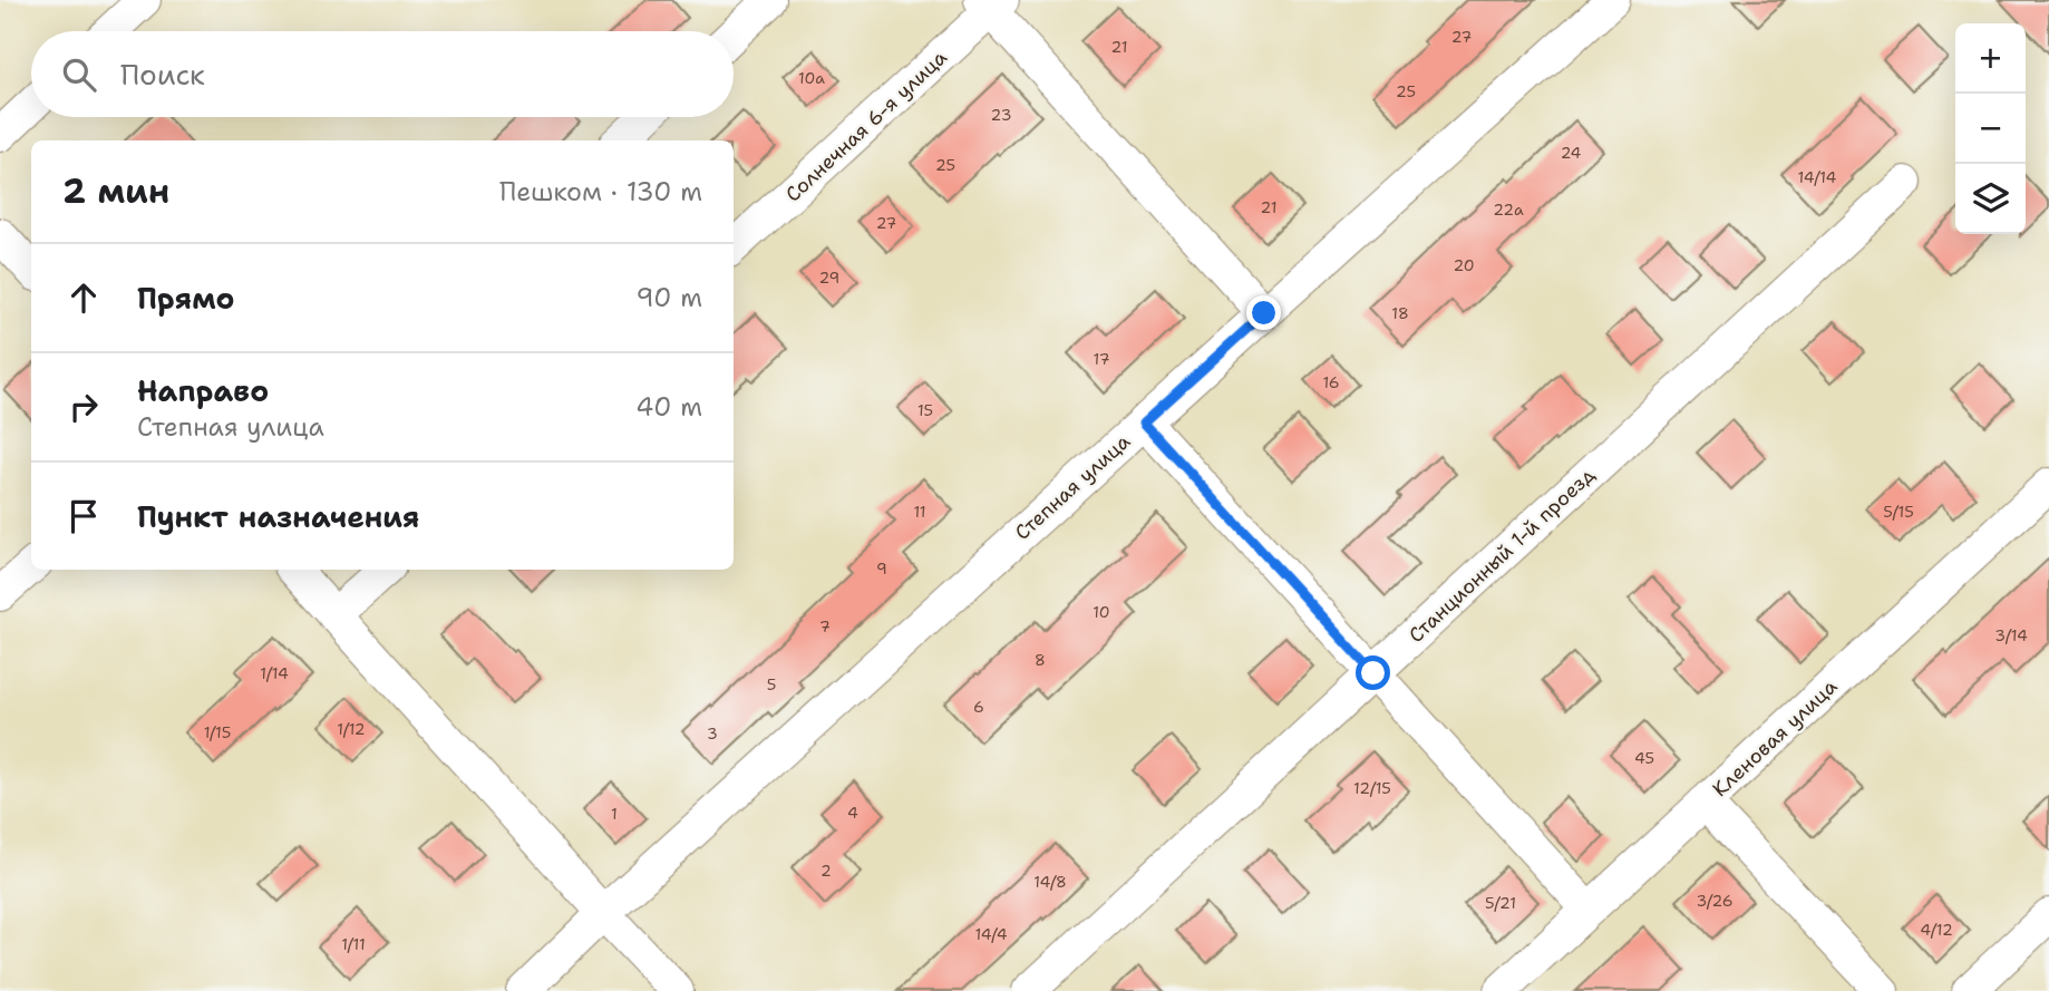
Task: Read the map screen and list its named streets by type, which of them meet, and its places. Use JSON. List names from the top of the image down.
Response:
{
  "streets": {
    "street": [
      "Солнечная 6-я улица",
      "Степная улица",
      "Станционный 1-й проезд",
      "Кленовая улица"
    ]
  },
  "house_numbers": [
    "27",
    "21",
    "10а",
    "25",
    "23",
    "24",
    "25",
    "14/14",
    "21",
    "22а",
    "27",
    "20",
    "29",
    "18",
    "17",
    "16",
    "15",
    "11",
    "5/15",
    "9",
    "10",
    "7",
    "3/14",
    "8",
    "1/14",
    "5",
    "6",
    "1/12",
    "1/15",
    "3",
    "45",
    "12/15",
    "4",
    "1",
    "2",
    "14/8",
    "3/26",
    "5/21",
    "4/12",
    "14/4",
    "1/11"
  ],
  "page": {
    "map_buttons": ["+", "−"],
    "search": "Поиск",
    "heading": ["2 мин", "Пешком · 130 m"],
    "list": [
      ["Прямо", "90 m"],
      ["Направо", "Степная улица", "40 m"],
      "Пункт назначения"
    ]
  }
}
